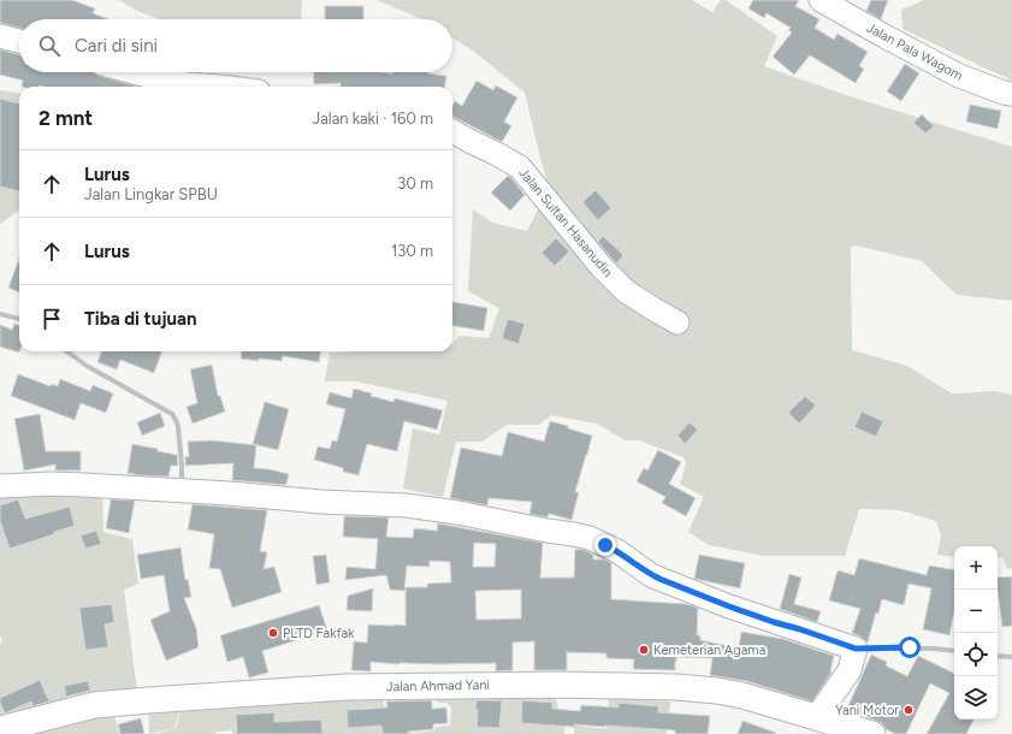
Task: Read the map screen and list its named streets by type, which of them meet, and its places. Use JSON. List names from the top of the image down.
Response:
{
  "streets": {
    "main road": ["Jalan Pala Wagom", "Jalan Sultan Hasanudin", "Jalan Ahmad Yani"]
  },
  "places": ["PLTD Fakfak", "Kemeterian Agama", "Yani Motor"],
  "page": {
    "search": "Cari di sini",
    "heading": ["2 mnt", "Jalan kaki · 160 m"],
    "list": [
      ["Lurus", "Jalan Lingkar SPBU", "30 m"],
      ["Lurus", "130 m"],
      "Tiba di tujuan"
    ],
    "map_buttons": ["+", "−"]
  }
}
